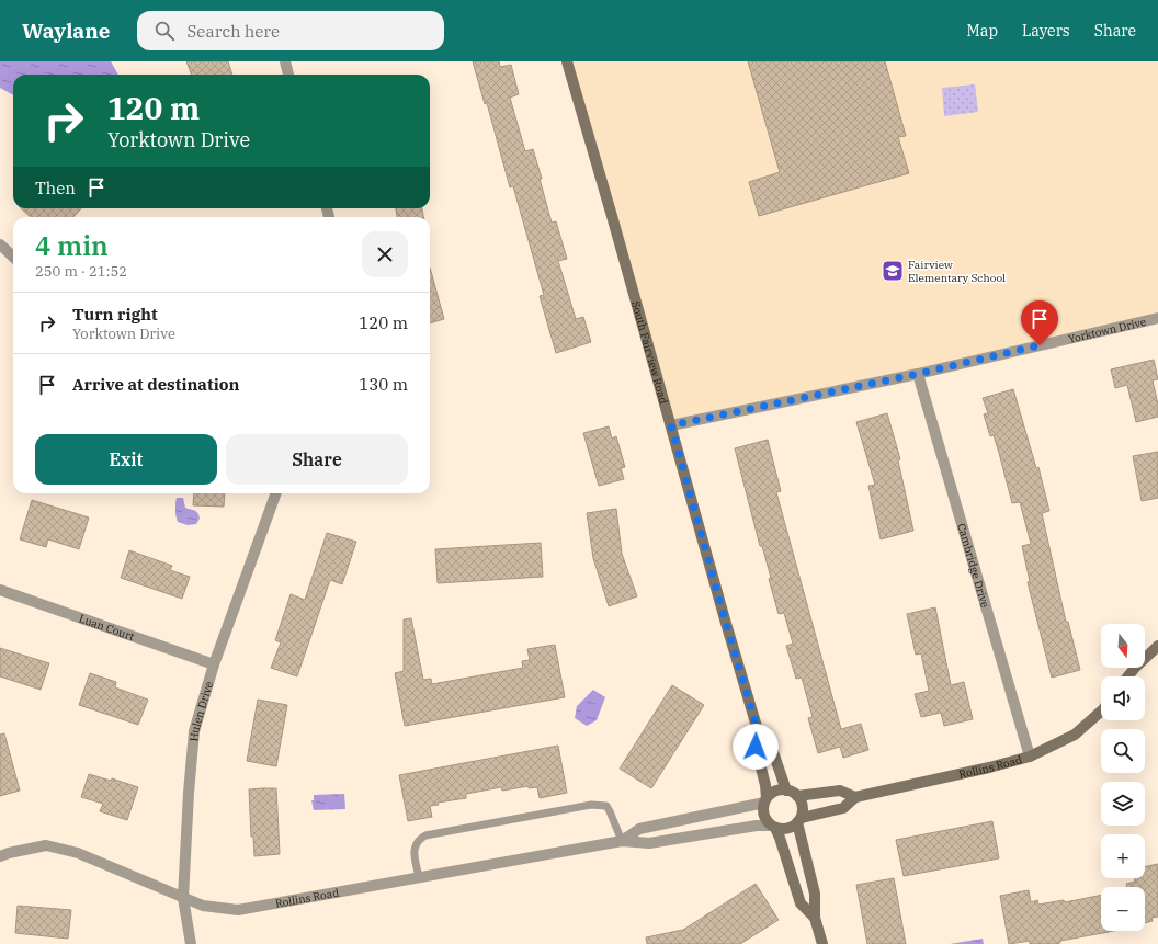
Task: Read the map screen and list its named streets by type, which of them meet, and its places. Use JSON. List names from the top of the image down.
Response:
{
  "streets": {
    "street": [
      "Yorktown Drive",
      "South Fairview Road",
      "Cambridge Drive",
      "Luan Court",
      "Hulen Drive",
      "Rollins Road"
    ]
  },
  "crossings": [
    ["Yorktown Drive", "South Fairview Road"],
    ["Yorktown Drive", "Cambridge Drive"],
    ["South Fairview Road", "Rollins Road"],
    ["Cambridge Drive", "Rollins Road"],
    ["Luan Court", "Hulen Drive"],
    ["Hulen Drive", "Rollins Road"]
  ],
  "places": {
    "school or university": ["Fairview Elementary School"]
  },
  "north": "bottom",
  "page": {
    "header": "Waylane",
    "search": "Search here",
    "nav": ["Map", "Layers", "Share"],
    "turn": ["120 m", "Yorktown Drive"],
    "then": "Then",
    "heading": ["4 min", "250 m · 21:52"],
    "list": [
      {
        "name": "Turn right",
        "note": "Yorktown Drive",
        "value": "120 m"
      },
      {
        "name": "Arrive at destination",
        "value": "130 m"
      }
    ],
    "buttons": ["Exit", "Share"],
    "map_buttons": ["+", "−"]
  }
}
